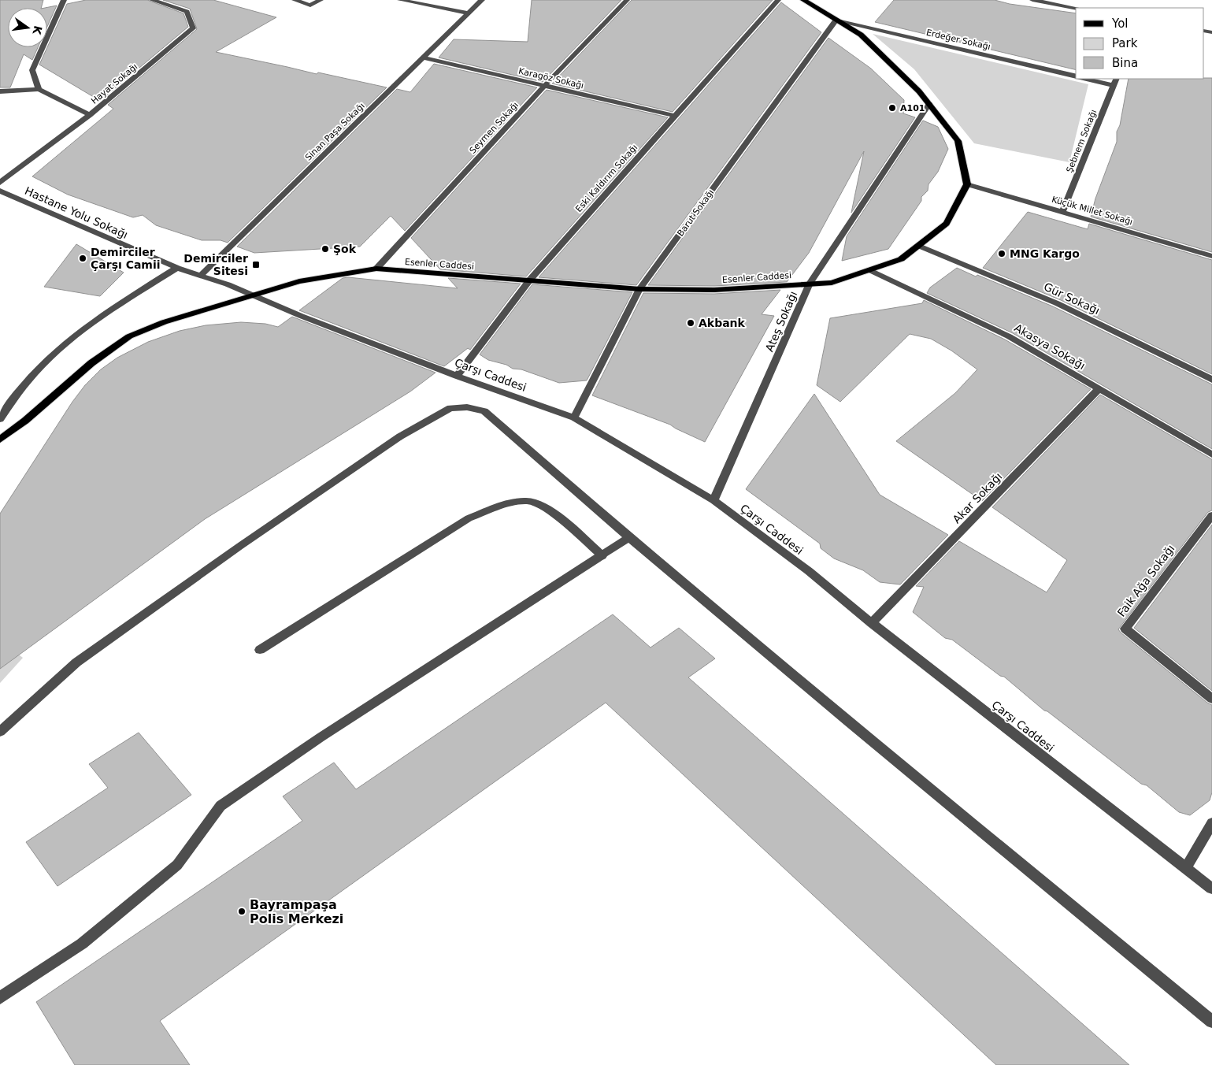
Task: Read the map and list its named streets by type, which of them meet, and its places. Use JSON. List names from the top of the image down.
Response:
{
  "streets": {
    "main road": ["Esenler Caddesi"],
    "street": [
      "Erdeğer Sokağı",
      "Karagöz Sokağı",
      "Hayat Sokağı",
      "Seymen Sokağı",
      "Sinan Paşa Sokağı",
      "Şebnem Sokağı",
      "Eski Kaldırım Sokağı",
      "Küçük Millet Sokağı",
      "Hastane Yolu Sokağı",
      "Barut Sokağı",
      "Gür Sokağı",
      "Ateş Sokağı",
      "Akasya Sokağı",
      "Çarşı Caddesi",
      "Akar Sokağı",
      "Faik Ağa Sokağı"
    ]
  },
  "crossings": [
    ["Erdeğer Sokağı", "Barut Sokağı"],
    ["Karagöz Sokağı", "Seymen Sokağı"],
    ["Karagöz Sokağı", "Sinan Paşa Sokağı"],
    ["Karagöz Sokağı", "Eski Kaldırım Sokağı"],
    ["Seymen Sokağı", "Esenler Caddesi"],
    ["Sinan Paşa Sokağı", "Hastane Yolu Sokağı"],
    ["Şebnem Sokağı", "Küçük Millet Sokağı"],
    ["Eski Kaldırım Sokağı", "Esenler Caddesi"],
    ["Eski Kaldırım Sokağı", "Çarşı Caddesi"],
    ["Küçük Millet Sokağı", "Esenler Caddesi"],
    ["Hastane Yolu Sokağı", "Esenler Caddesi"],
    ["Hastane Yolu Sokağı", "Çarşı Caddesi"],
    ["Barut Sokağı", "Esenler Caddesi"],
    ["Barut Sokağı", "Çarşı Caddesi"],
    ["Esenler Caddesi", "Gür Sokağı"],
    ["Esenler Caddesi", "Ateş Sokağı"],
    ["Esenler Caddesi", "Akasya Sokağı"],
    ["Esenler Caddesi", "Çarşı Caddesi"],
    ["Ateş Sokağı", "Çarşı Caddesi"],
    ["Akasya Sokağı", "Akar Sokağı"],
    ["Çarşı Caddesi", "Akar Sokağı"]
  ],
  "places": {
    "other": [
      "A101",
      "Şok",
      "MNG Kargo",
      "Demirciler Çarşı Camii",
      "Akbank",
      "Bayrampaşa Polis Merkezi"
    ],
    "transit": ["Demirciler Sitesi"]
  },
  "legend": ["Yol", "Park", "Bina"],
  "north": "right"
}
